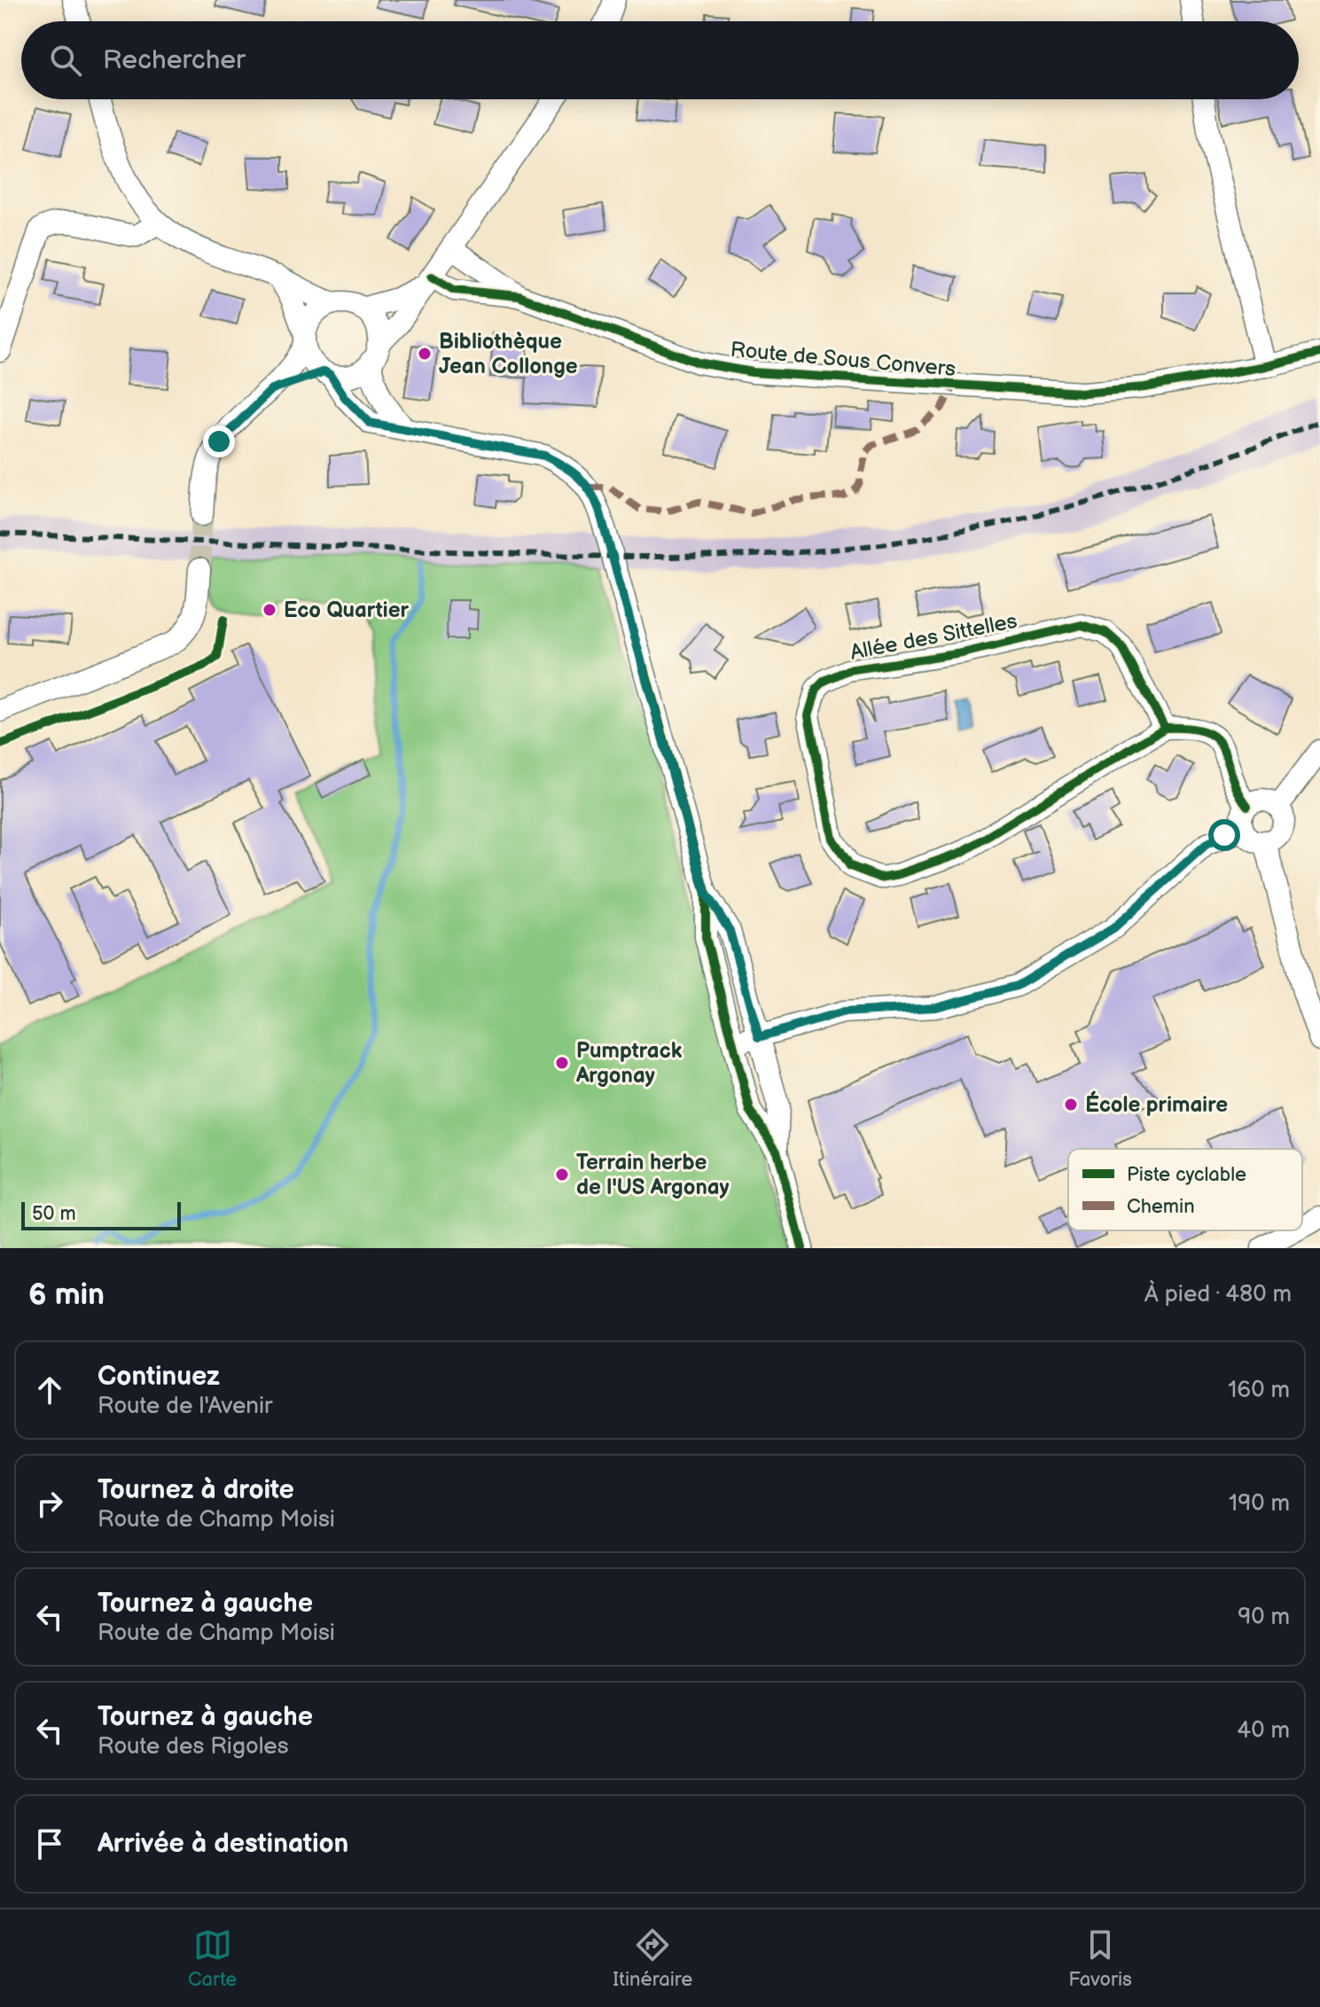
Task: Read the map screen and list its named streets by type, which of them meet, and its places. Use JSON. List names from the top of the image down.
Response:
{
  "streets": {
    "street": ["Route de Sous Convers", "Allée des Sittelles"]
  },
  "places": [
    "Bibliothèque Jean Collonge",
    "Eco Quartier",
    "Pumptrack Argonay",
    "École primaire",
    "Terrain herbe de l'US Argonay"
  ],
  "legend": ["Piste cyclable", "Chemin"],
  "scale_bar": "50 m",
  "page": {
    "search": "Rechercher",
    "scale": "50 m",
    "heading": ["6 min", "À pied · 480 m"],
    "list": [
      ["Continuez", "Route de l'Avenir", "160 m"],
      ["Tournez à droite", "Route de Champ Moisi", "190 m"],
      ["Tournez à gauche", "Route de Champ Moisi", "90 m"],
      ["Tournez à gauche", "Route des Rigoles", "40 m"],
      "Arrivée à destination"
    ],
    "nav": ["Carte", "Itinéraire", "Favoris"]
  }
}
